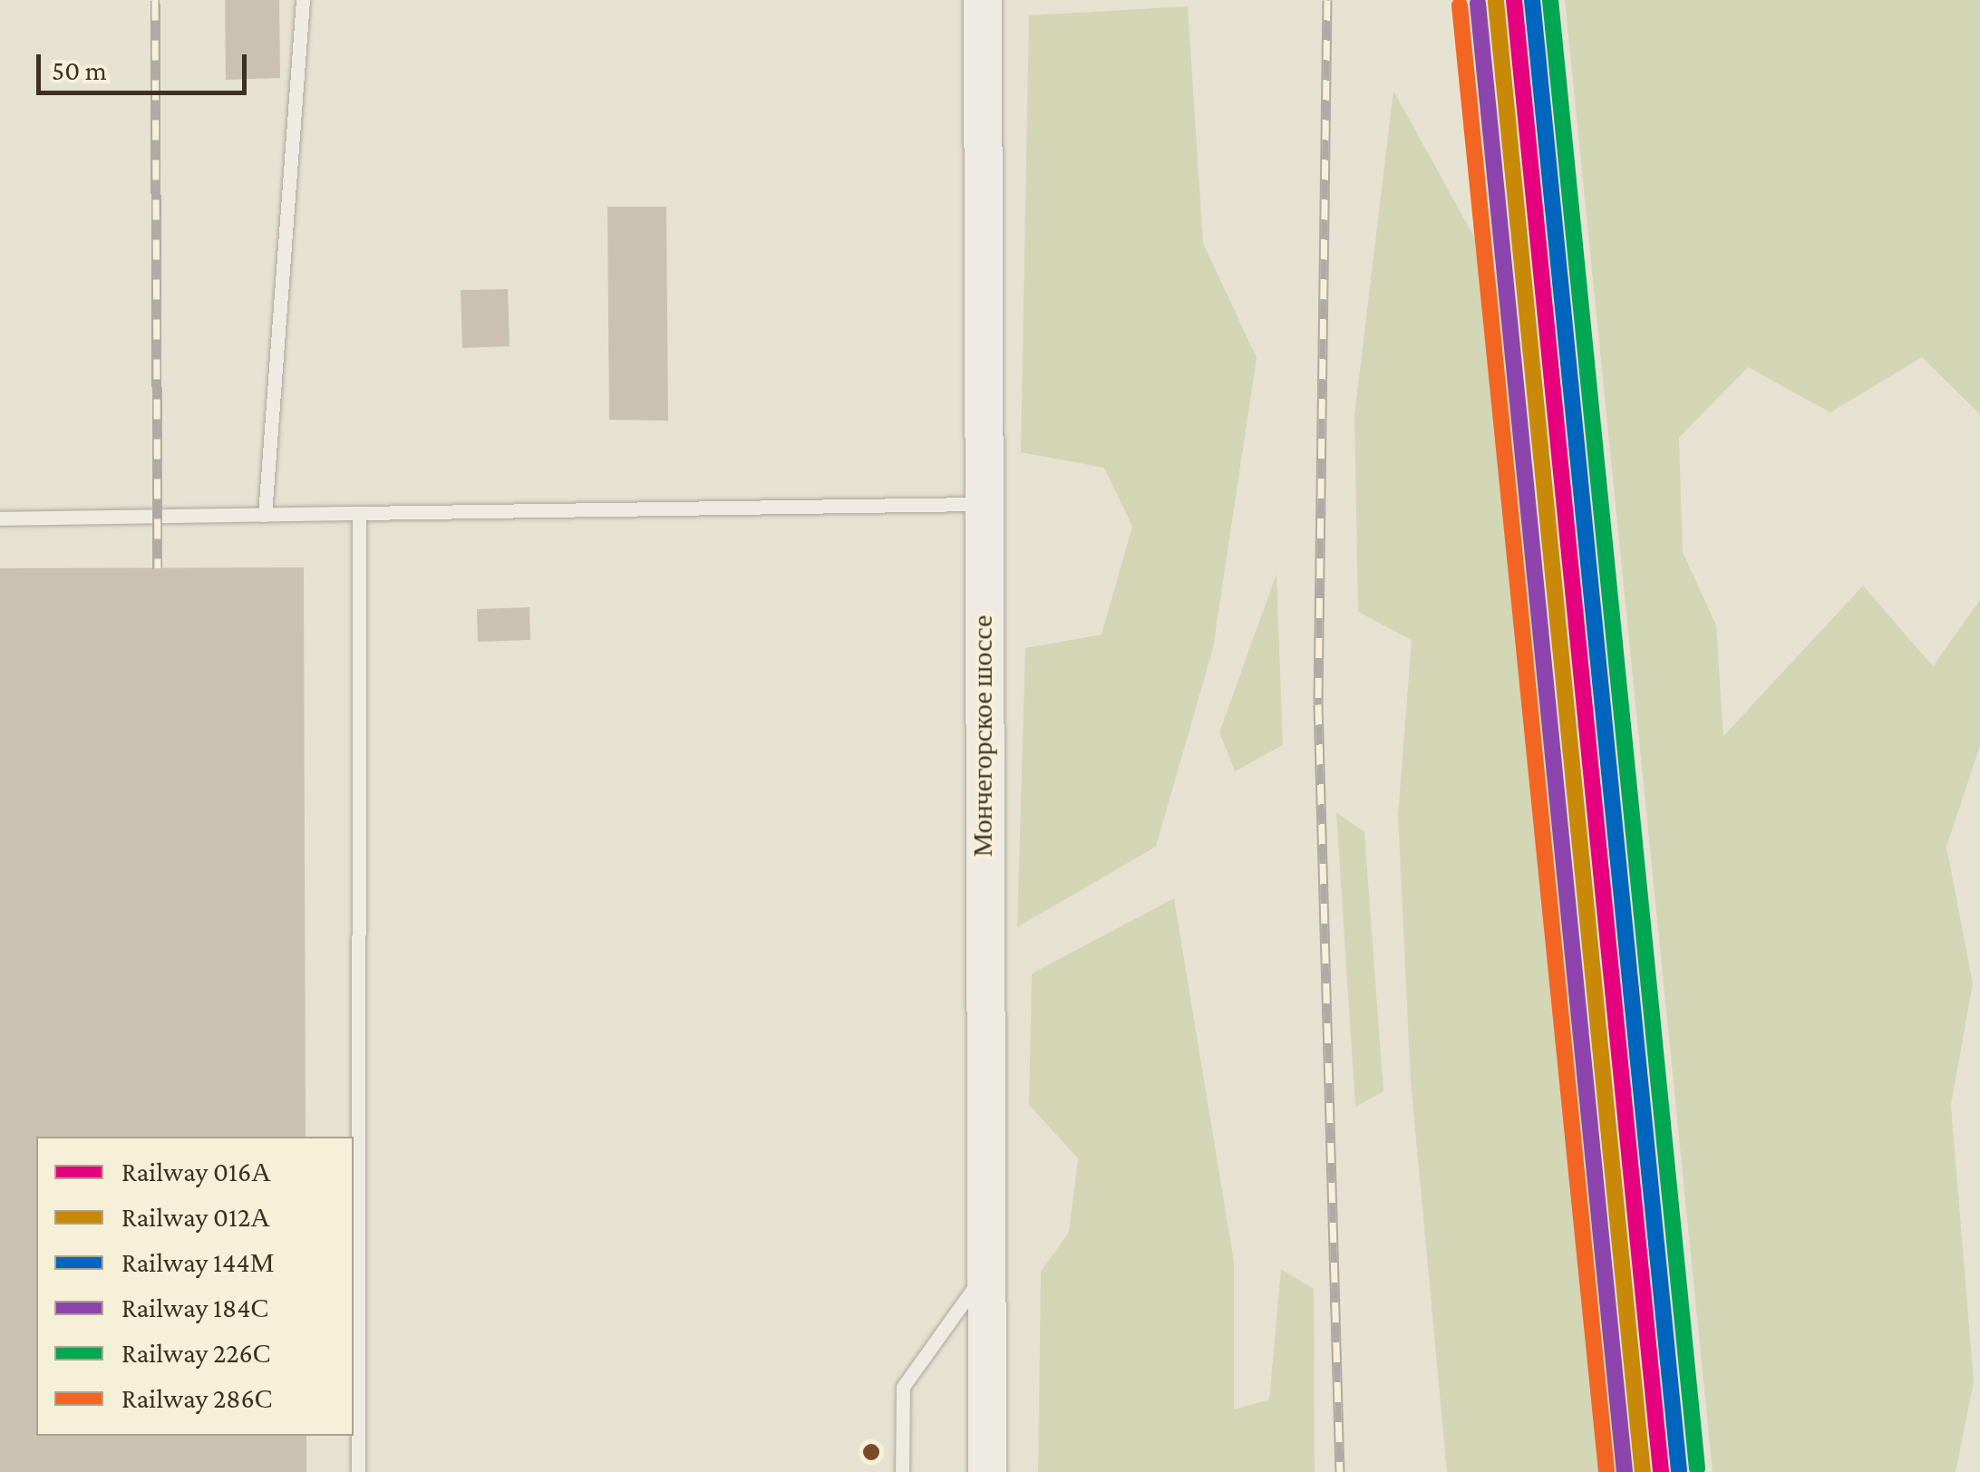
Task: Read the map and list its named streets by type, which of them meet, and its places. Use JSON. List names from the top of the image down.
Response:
{
  "streets": {
    "street": ["Мончегорское шоссе"]
  },
  "lines": [
    "rail line 016А",
    "rail line 144М",
    "rail line 226С",
    "rail line 012А",
    "rail line 184С",
    "rail line 286С"
  ],
  "legend": [
    "Railway 016А",
    "Railway 012А",
    "Railway 144М",
    "Railway 184С",
    "Railway 226С",
    "Railway 286С"
  ],
  "scale_bar": "50 m"
}
